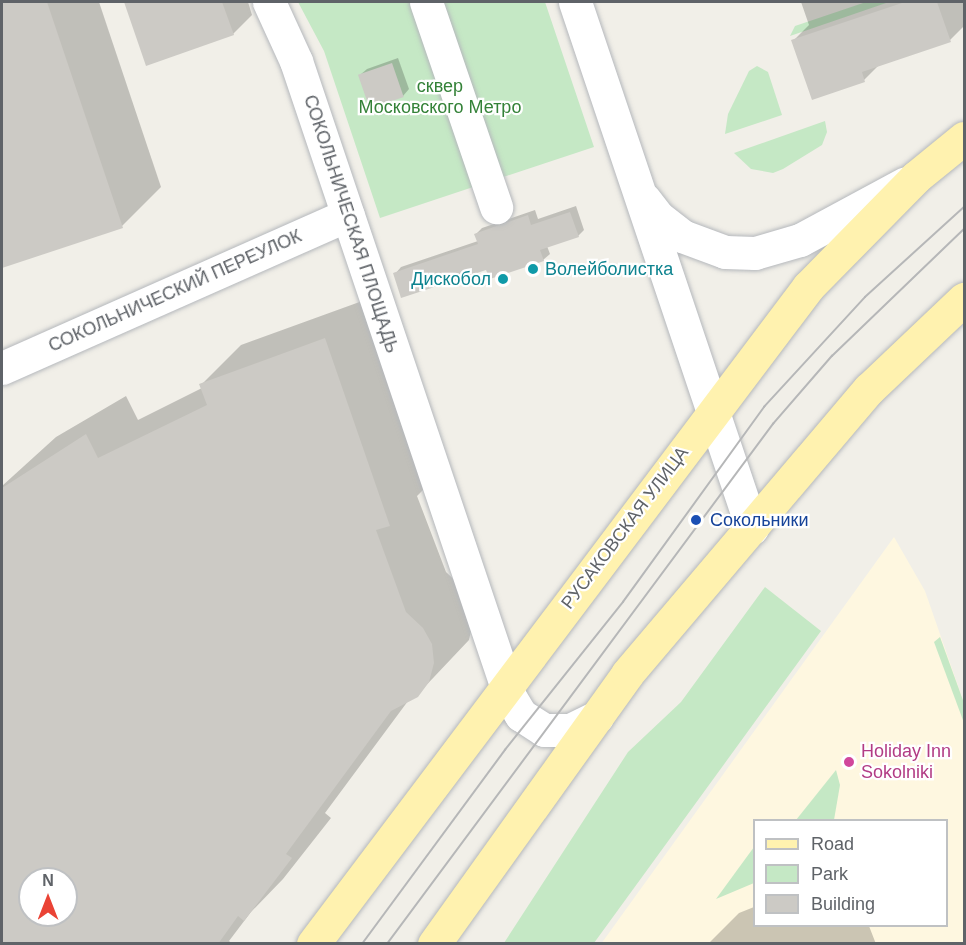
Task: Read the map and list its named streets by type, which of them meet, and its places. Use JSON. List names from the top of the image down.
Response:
{
  "streets": {
    "main road": ["РУСАКОВСКАЯ УЛИЦА"],
    "street": ["СОКОЛЬНИЧЕСКАЯ ПЛОЩАДЬ", "СОКОЛЬНИЧЕСКИЙ ПЕРЕУЛОК"]
  },
  "crossings": [
    ["СОКОЛЬНИЧЕСКАЯ ПЛОЩАДЬ", "СОКОЛЬНИЧЕСКИЙ ПЕРЕУЛОК"],
    ["СОКОЛЬНИЧЕСКАЯ ПЛОЩАДЬ", "РУСАКОВСКАЯ УЛИЦА"]
  ],
  "parks": ["сквер Московского Метро"],
  "places": [
    "Волейболистка",
    "Дискобол",
    "Сокольники",
    "Holiday Inn Sokolniki"
  ],
  "legend": ["Road", "Park", "Building"],
  "north": "top"
}
